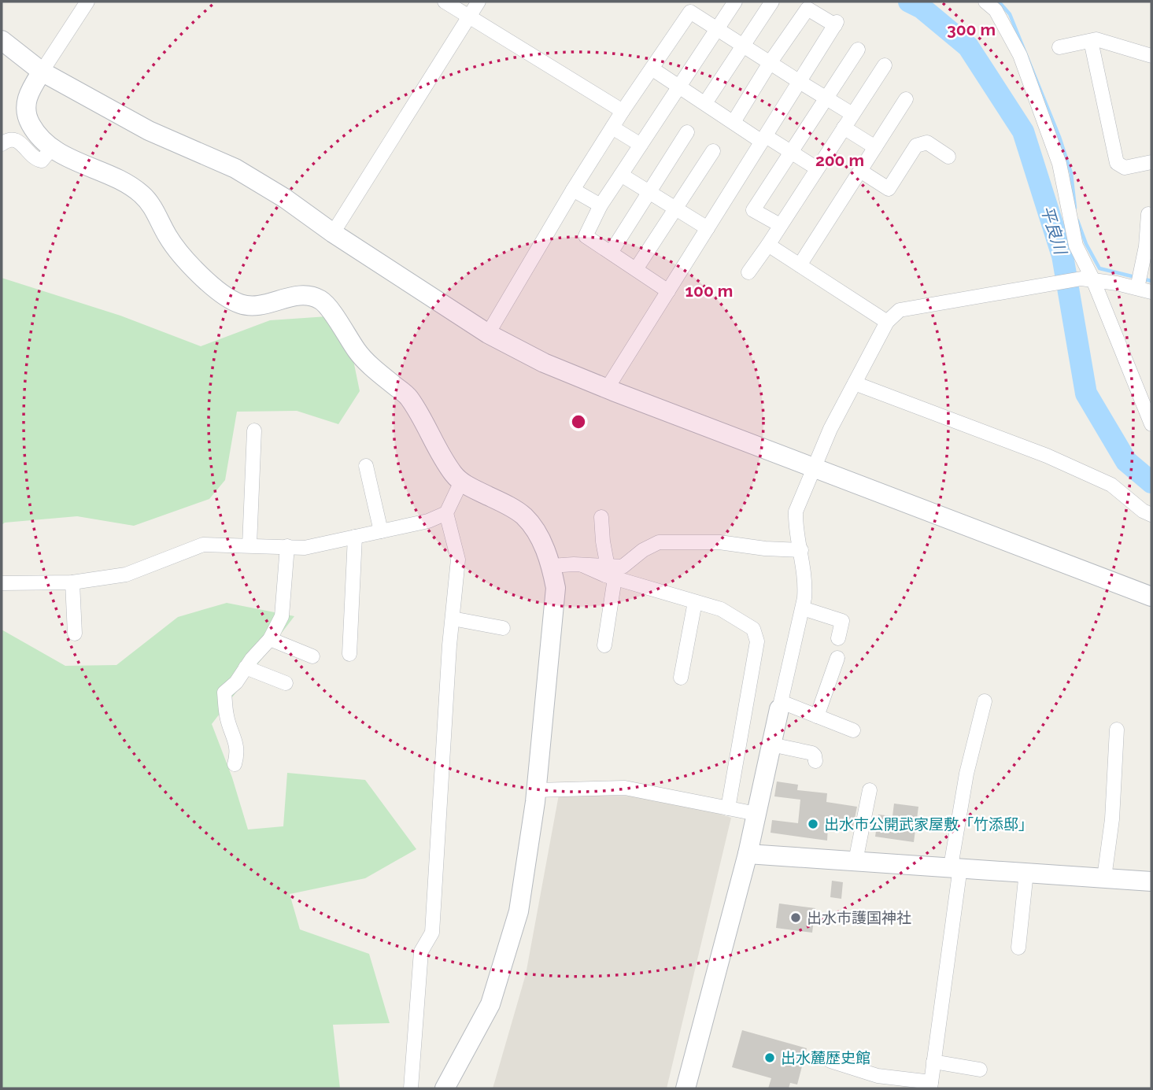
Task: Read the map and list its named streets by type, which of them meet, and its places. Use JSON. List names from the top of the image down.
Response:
{
  "water": ["平良川"],
  "places": ["出水市公開武家屋敷「竹添邸」", "出水市護国神社", "出水麓歴史館"],
  "rings": ["300 m", "200 m", "100 m"]
}
